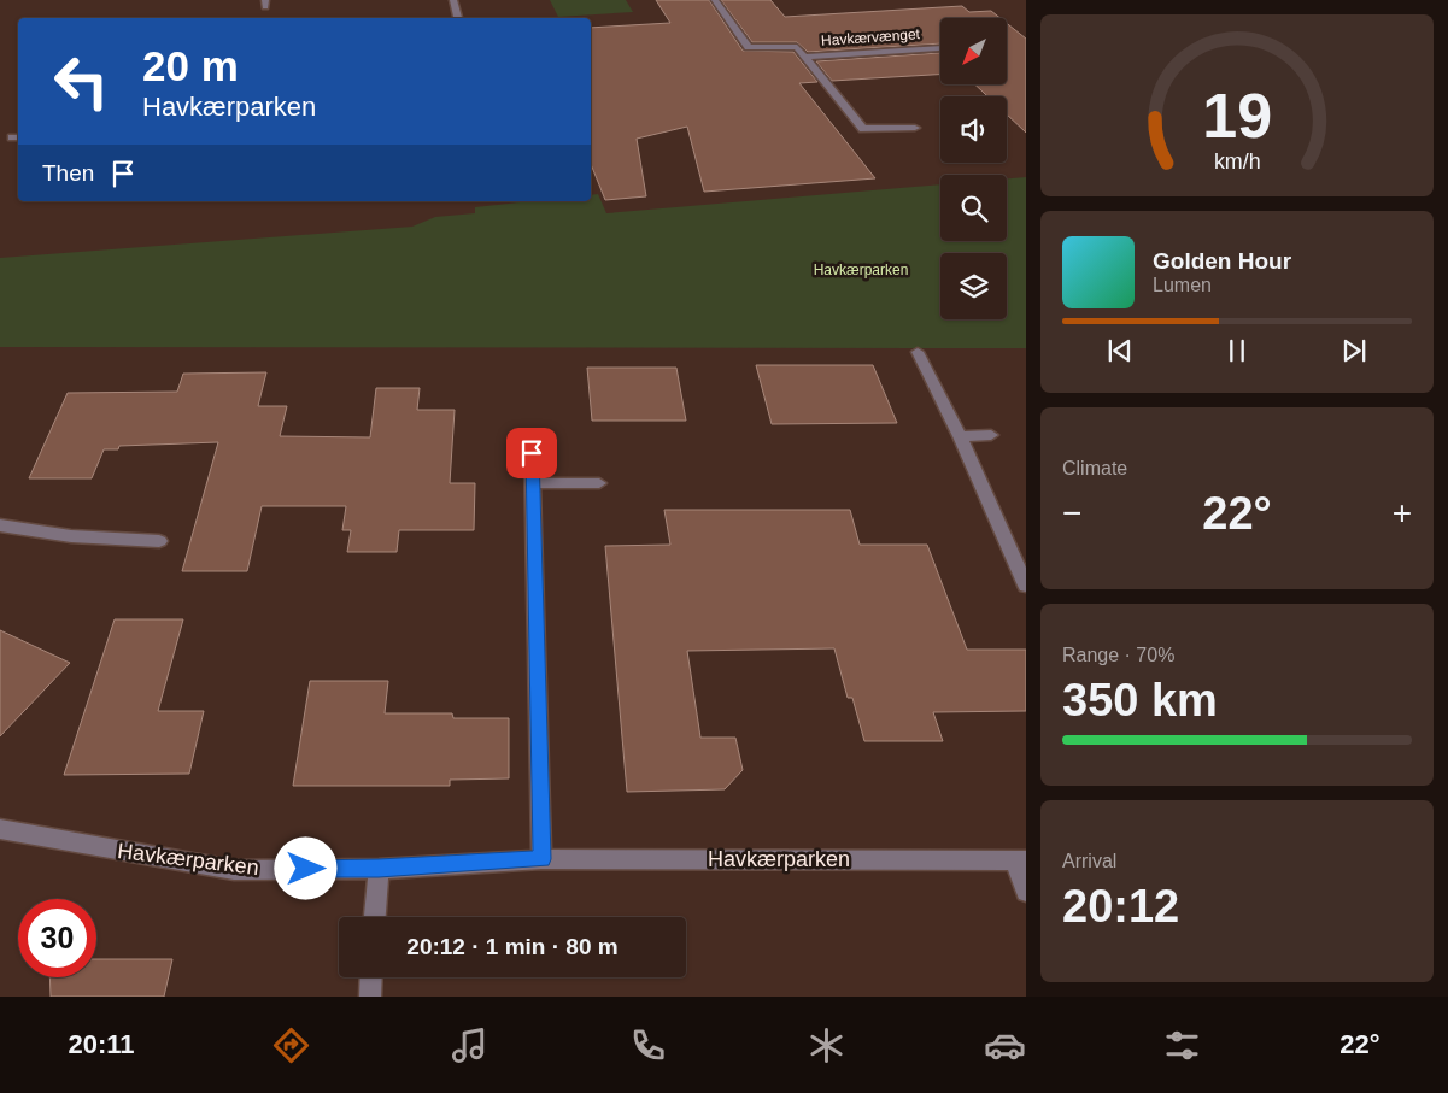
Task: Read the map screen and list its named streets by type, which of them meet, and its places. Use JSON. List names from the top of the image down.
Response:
{
  "streets": {
    "street": ["Havkærvænget", "Havkærparken"]
  },
  "parks": ["Havkærparken"],
  "north": "bottom left",
  "page": {
    "turn": ["20 m", "Havkærparken"],
    "then": "Then",
    "song": ["Golden Hour", "Lumen"],
    "tile": [
      "Climate",
      ["Range · 70%", "350 km"],
      ["Arrival", "20:12"]
    ],
    "heat": ["−", "22°", "+"],
    "limit": "30",
    "trip": "20:12 · 1 min · 80 m",
    "tabs": ["20:11", "22°"],
    "gauge": ["19", "km/h"]
  }
}
